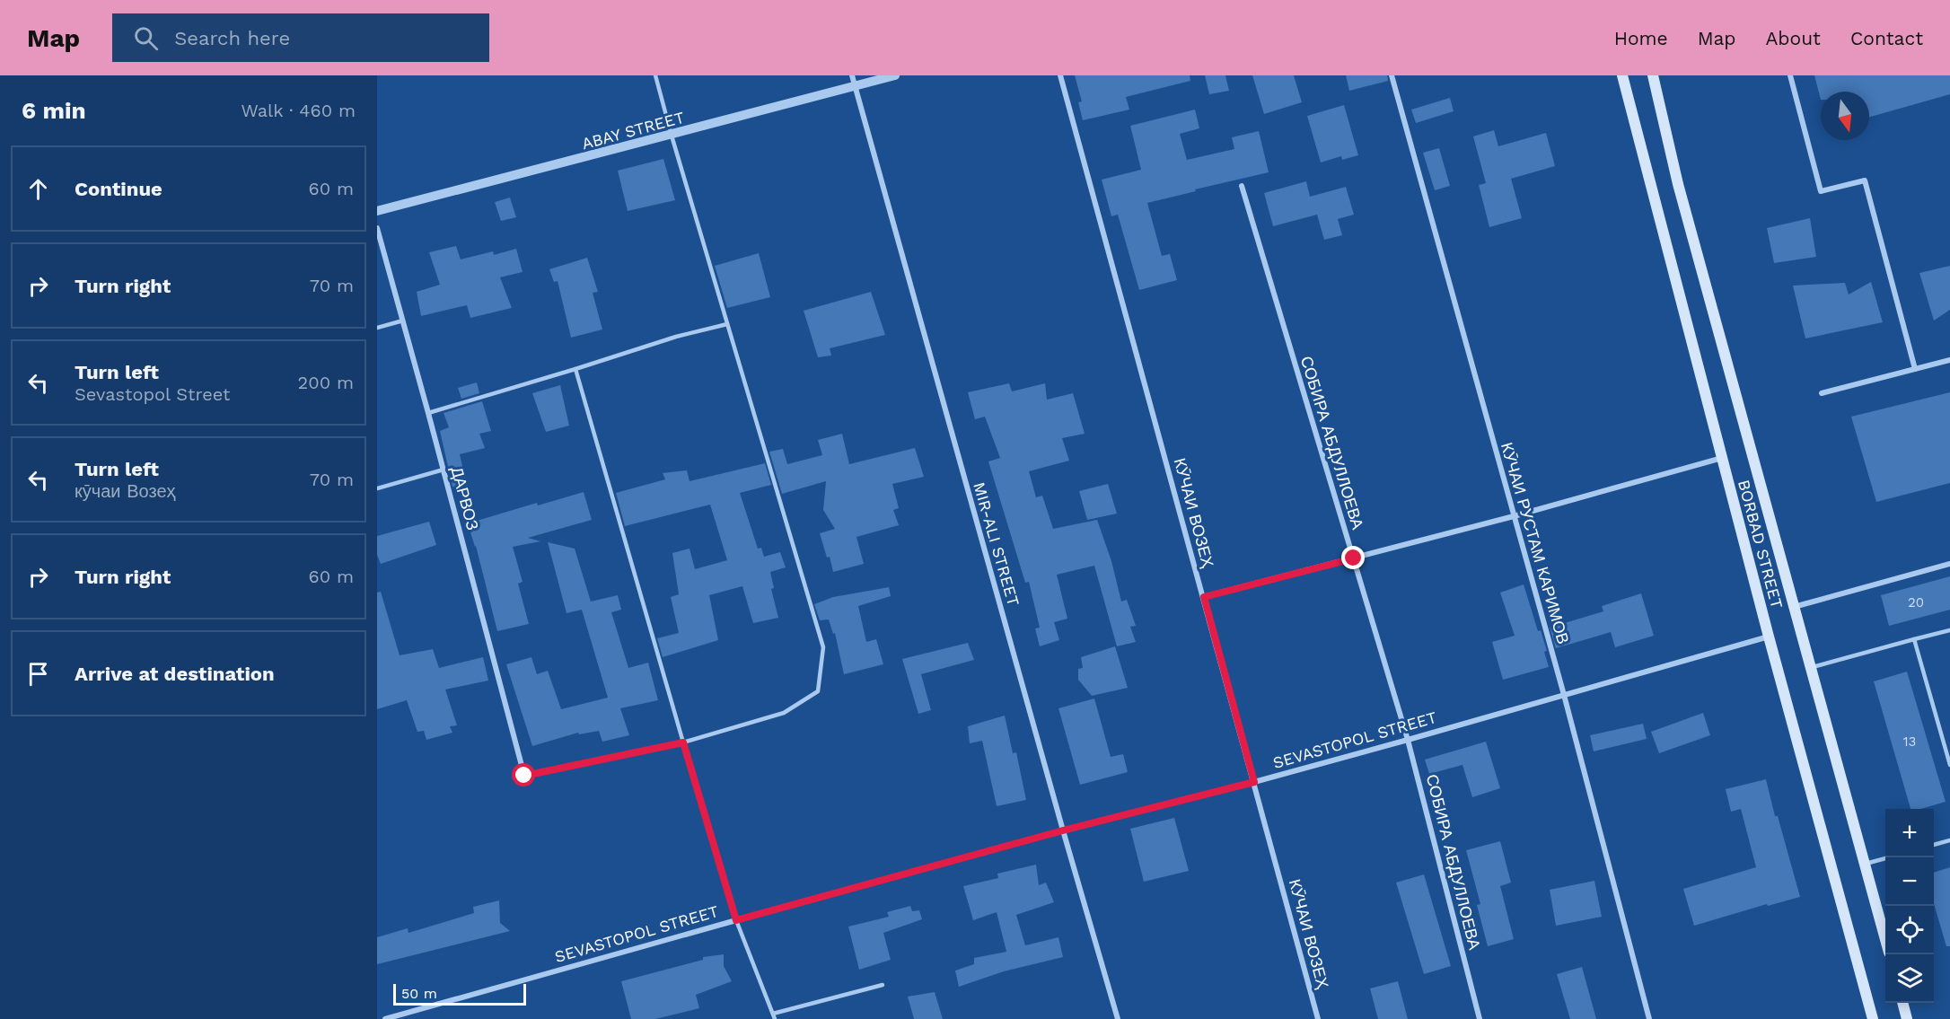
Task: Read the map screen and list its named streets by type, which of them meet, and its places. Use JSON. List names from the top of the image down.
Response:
{
  "streets": {
    "main road": ["BORBAD STREET"],
    "street": [
      "ABAY STREET",
      "СОБИРА АБДУЛЛОЕВА",
      "ДАРВОЗ",
      "КӮЧАИ ВОЗЕҲ",
      "КӮЧАИ РУСТАМ КАРИМОВ",
      "MIR-ALI STREET",
      "SEVASTOPOL STREET"
    ]
  },
  "crossings": [
    ["ABAY STREET", "MIR-ALI STREET"],
    ["СОБИРА АБДУЛЛОЕВА", "SEVASTOPOL STREET"],
    ["КӮЧАИ ВОЗЕҲ", "SEVASTOPOL STREET"],
    ["КӮЧАИ РУСТАМ КАРИМОВ", "SEVASTOPOL STREET"],
    ["MIR-ALI STREET", "SEVASTOPOL STREET"],
    ["BORBAD STREET", "SEVASTOPOL STREET"]
  ],
  "house_numbers": ["20", "13"],
  "scale_bar": "50 m",
  "north": "bottom",
  "page": {
    "header": "Map",
    "search": "Search here",
    "nav": [
      "Home",
      "Map",
      "About",
      "Contact"
    ],
    "heading": ["6 min", "Walk · 460 m"],
    "list": [
      ["Continue", "60 m"],
      ["Turn right", "70 m"],
      ["Turn left", "Sevastopol Street", "200 m"],
      ["Turn left", "кӯчаи Возеҳ", "70 m"],
      ["Turn right", "60 m"],
      "Arrive at destination"
    ],
    "map_buttons": ["+", "−"],
    "scale": "50 m"
  }
}
